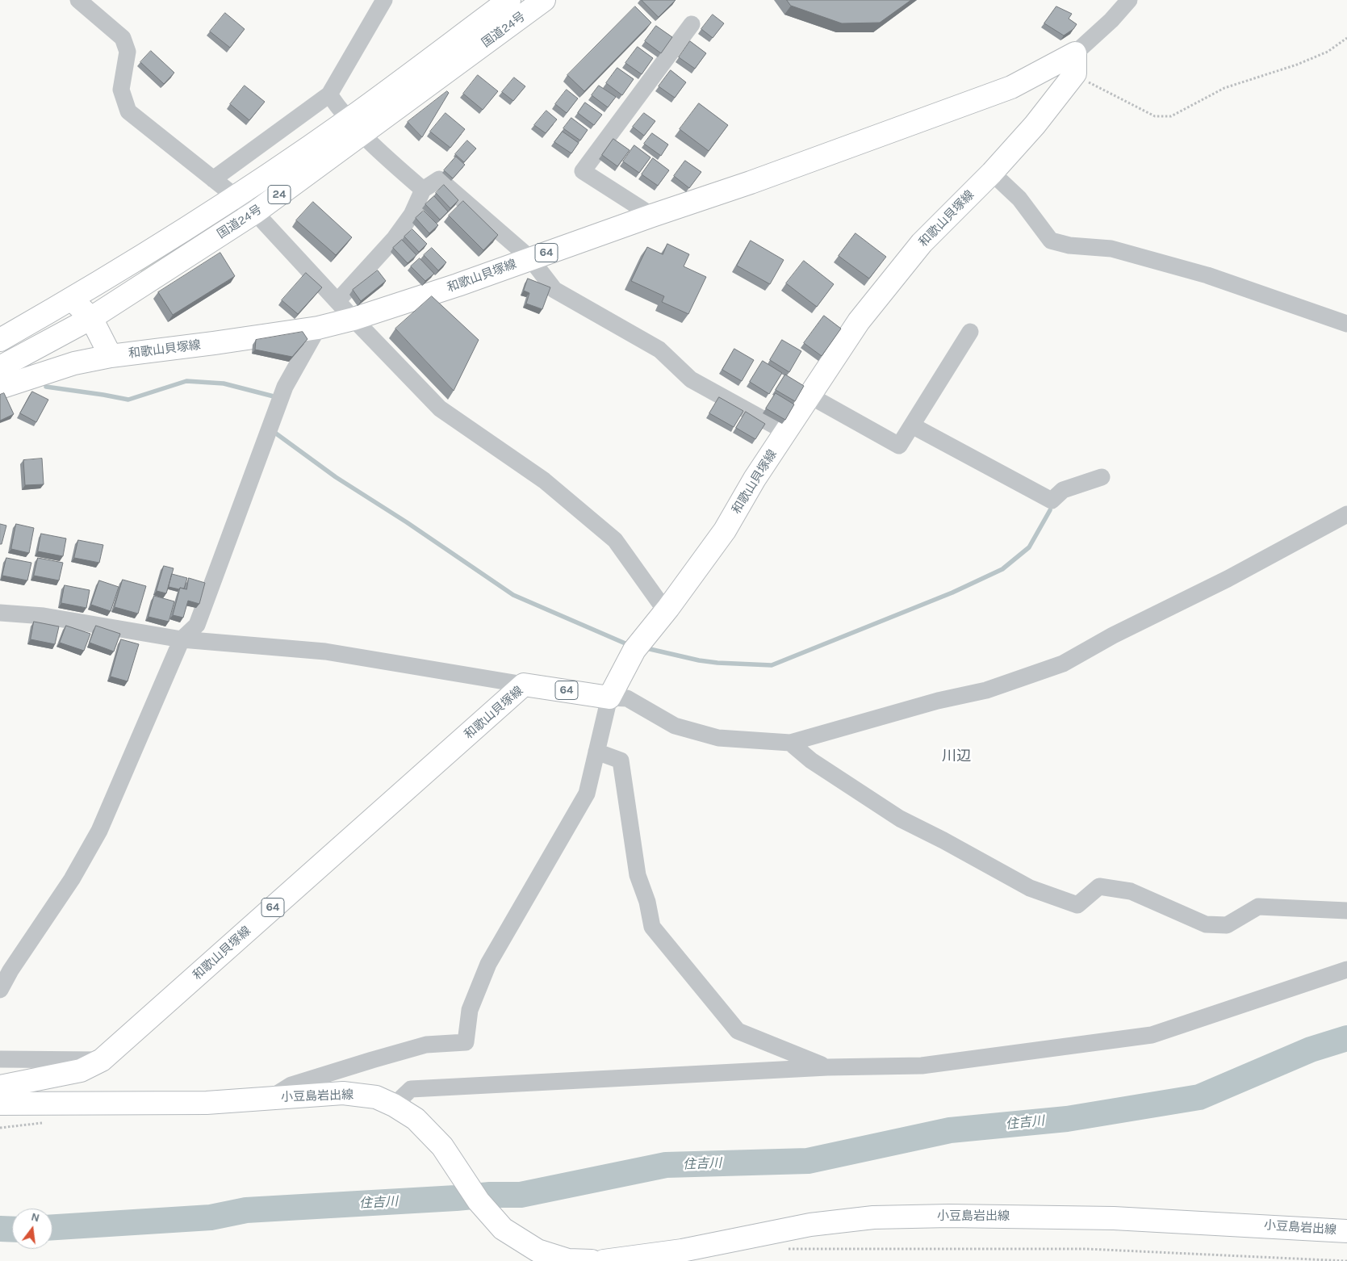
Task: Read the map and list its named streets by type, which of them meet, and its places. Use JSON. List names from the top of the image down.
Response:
{
  "streets": {
    "main road": [
      "国道24号",
      "24",
      "和歌山貝塚線",
      "64",
      "小豆島岩出線"
    ]
  },
  "districts": ["川辺"],
  "water": ["住吉川"],
  "north": "top"
}
